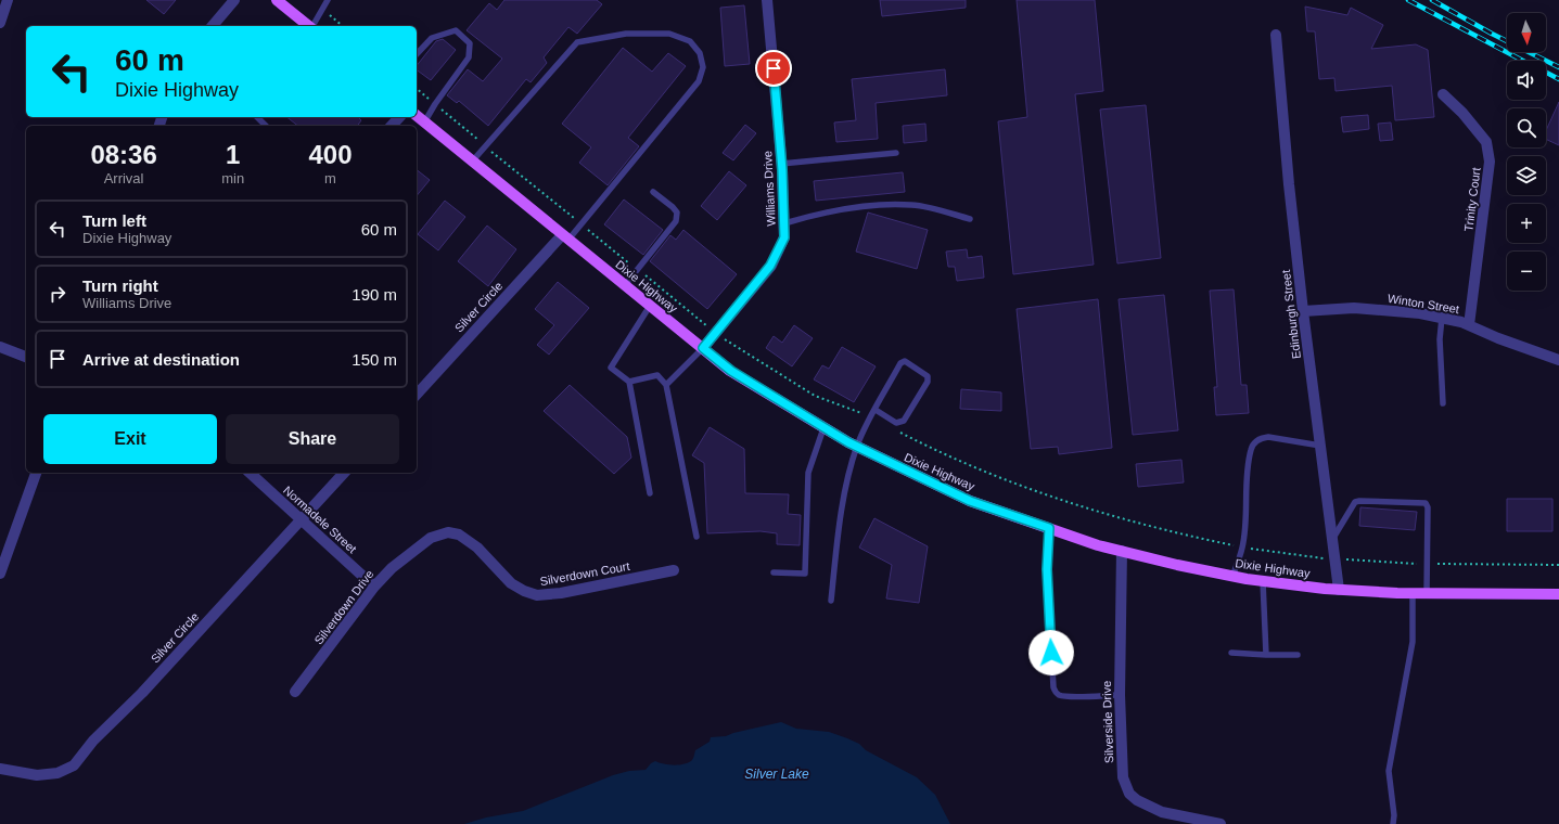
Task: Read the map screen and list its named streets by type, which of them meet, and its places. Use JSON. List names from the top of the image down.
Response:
{
  "streets": {
    "main road": ["Dixie Highway"],
    "street": [
      "Williams Drive",
      "Trinity Court",
      "Winton Street",
      "Silver Circle",
      "Edinburgh Street",
      "Normadele Street",
      "Silverdown Court",
      "Silverdown Drive",
      "Silverside Drive"
    ]
  },
  "crossings": [
    ["Williams Drive", "Dixie Highway"],
    ["Trinity Court", "Winton Street"],
    ["Dixie Highway", "Silver Circle"],
    ["Dixie Highway", "Edinburgh Street"],
    ["Dixie Highway", "Silverside Drive"],
    ["Winton Street", "Edinburgh Street"],
    ["Silver Circle", "Normadele Street"],
    ["Normadele Street", "Silverdown Drive"],
    ["Silverdown Court", "Silverdown Drive"]
  ],
  "water": ["Silver Lake"],
  "north": "bottom",
  "page": {
    "map_buttons": ["+", "−"],
    "turn": ["60 m", "Dixie Highway"],
    "eta": [
      "08:36",
      "Arrival",
      "1",
      "min",
      "400",
      "m"
    ],
    "list": [
      {
        "name": "Turn left",
        "note": "Dixie Highway",
        "value": "60 m"
      },
      {
        "name": "Turn right",
        "note": "Williams Drive",
        "value": "190 m"
      },
      {
        "name": "Arrive at destination",
        "value": "150 m"
      }
    ],
    "buttons": ["Exit", "Share"]
  }
}
